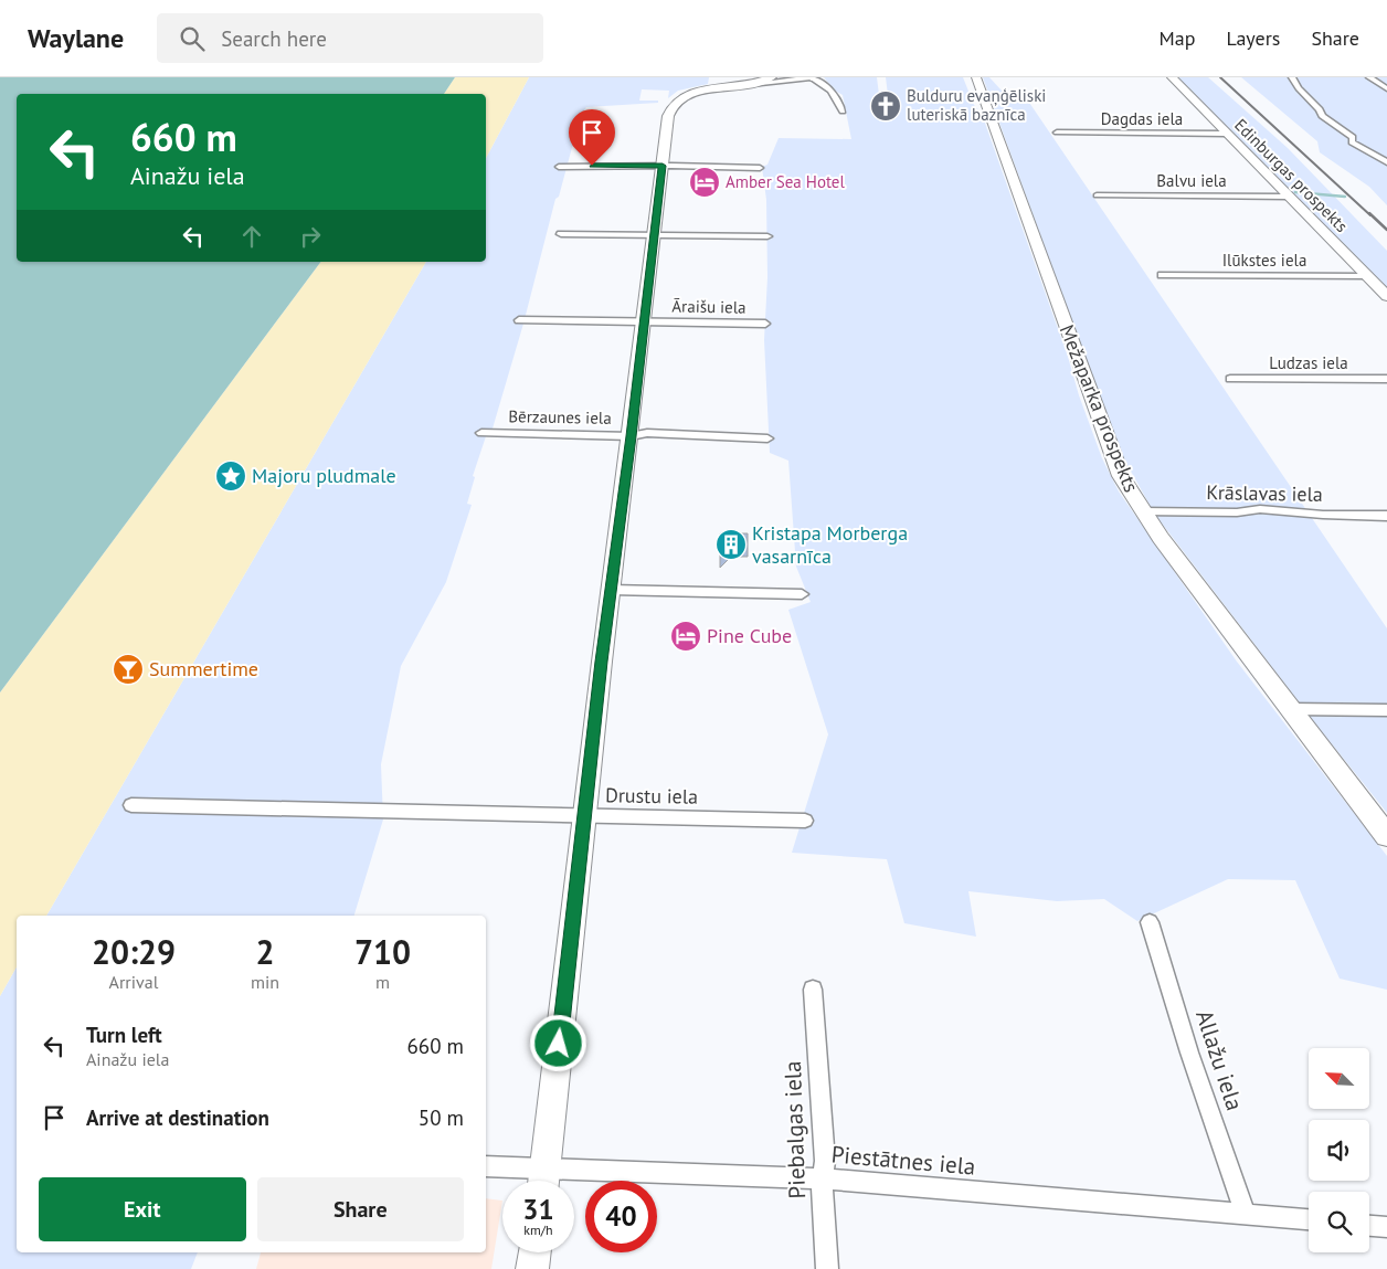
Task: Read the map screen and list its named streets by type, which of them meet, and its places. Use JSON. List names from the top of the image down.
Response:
{
  "streets": {
    "street": [
      "Dagdas iela",
      "Edinburgas prospekts",
      "Balvu iela",
      "Ilūkstes iela",
      "Āraišu iela",
      "Ludzas iela",
      "Mežaparka prospekts",
      "Bērzaunes iela",
      "Krāslavas iela",
      "Drustu iela",
      "Allažu iela",
      "Piebalgas iela",
      "Piestātnes iela"
    ]
  },
  "crossings": [
    ["Dagdas iela", "Edinburgas prospekts"],
    ["Edinburgas prospekts", "Balvu iela"],
    ["Edinburgas prospekts", "Ilūkstes iela"],
    ["Mežaparka prospekts", "Krāslavas iela"],
    ["Allažu iela", "Piestātnes iela"],
    ["Piebalgas iela", "Piestātnes iela"]
  ],
  "places": {
    "church": ["Bulduru evaņģēliski luteriskā baznīca"],
    "hotel": ["Amber Sea Hotel", "Pine Cube"],
    "place": ["Majoru pludmale"],
    "building": ["Kristapa Morberga vasarnīca"],
    "bar": ["Summertime"]
  },
  "north": "top left",
  "page": {
    "header": "Waylane",
    "search": "Search here",
    "nav": ["Map", "Layers", "Share"],
    "turn": ["660 m", "Ainažu iela"],
    "eta": [
      "20:29",
      "Arrival",
      "2",
      "min",
      "710",
      "m"
    ],
    "list": [
      {
        "name": "Turn left",
        "note": "Ainažu iela",
        "value": "660 m"
      },
      {
        "name": "Arrive at destination",
        "value": "50 m"
      }
    ],
    "buttons": ["Exit", "Share"],
    "speed": "31 km/h",
    "limit": "40"
  }
}
